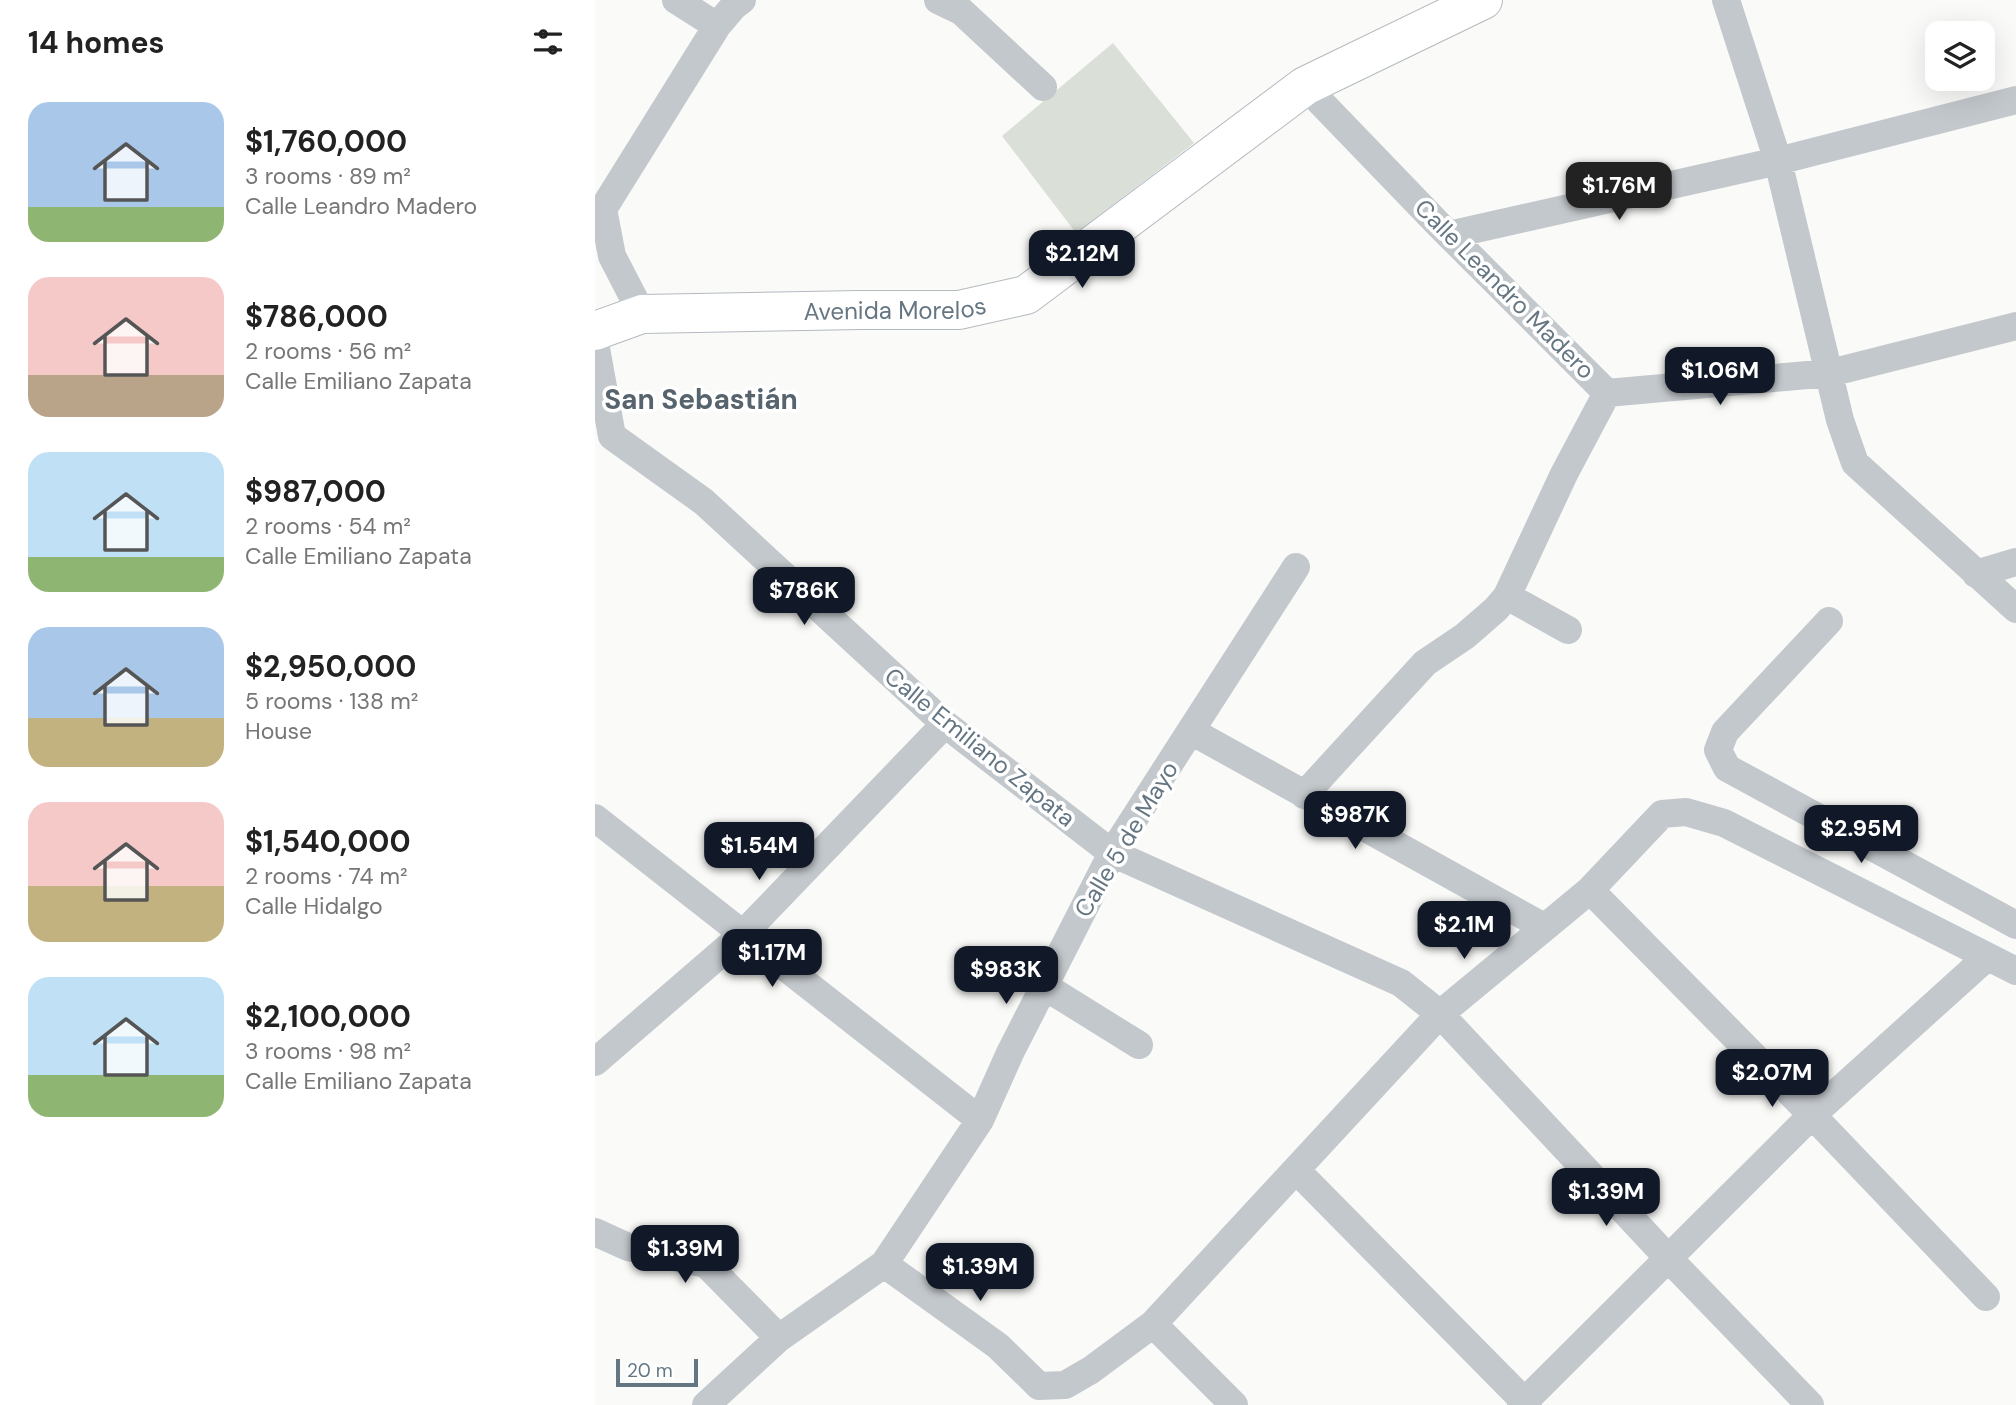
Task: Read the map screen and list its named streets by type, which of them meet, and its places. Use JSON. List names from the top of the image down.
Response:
{
  "streets": {
    "street": [
      "Calle Leandro Madero",
      "Avenida Morelos",
      "Calle Emiliano Zapata",
      "Calle 5 de Mayo"
    ]
  },
  "crossings": [
    ["Calle Leandro Madero", "Avenida Morelos"],
    ["Calle Emiliano Zapata", "Calle 5 de Mayo"]
  ],
  "districts": ["San Sebastián"],
  "scale_bar": "20 m",
  "page": {
    "heading": "14 homes",
    "list": [
      {
        "name": "$1,760,000",
        "note": "3 rooms · 89 m² · Calle Leandro Madero"
      },
      {
        "name": "$786,000",
        "note": "2 rooms · 56 m² · Calle Emiliano Zapata"
      },
      {
        "name": "$987,000",
        "note": "2 rooms · 54 m² · Calle Emiliano Zapata"
      },
      {
        "name": "$2,950,000",
        "note": "5 rooms · 138 m² · House"
      },
      {
        "name": "$1,540,000",
        "note": "2 rooms · 74 m² · Calle Hidalgo"
      },
      {
        "name": "$2,100,000",
        "note": "3 rooms · 98 m² · Calle Emiliano Zapata"
      }
    ],
    "price": [
      "$1.76M",
      "$2.12M",
      "$1.06M",
      "$786K",
      "$987K",
      "$2.95M",
      "$1.54M",
      "$2.1M",
      "$1.17M",
      "$983K",
      "$2.07M",
      "$1.39M",
      "$1.39M",
      "$1.39M"
    ],
    "scale": "20 m"
  }
}
